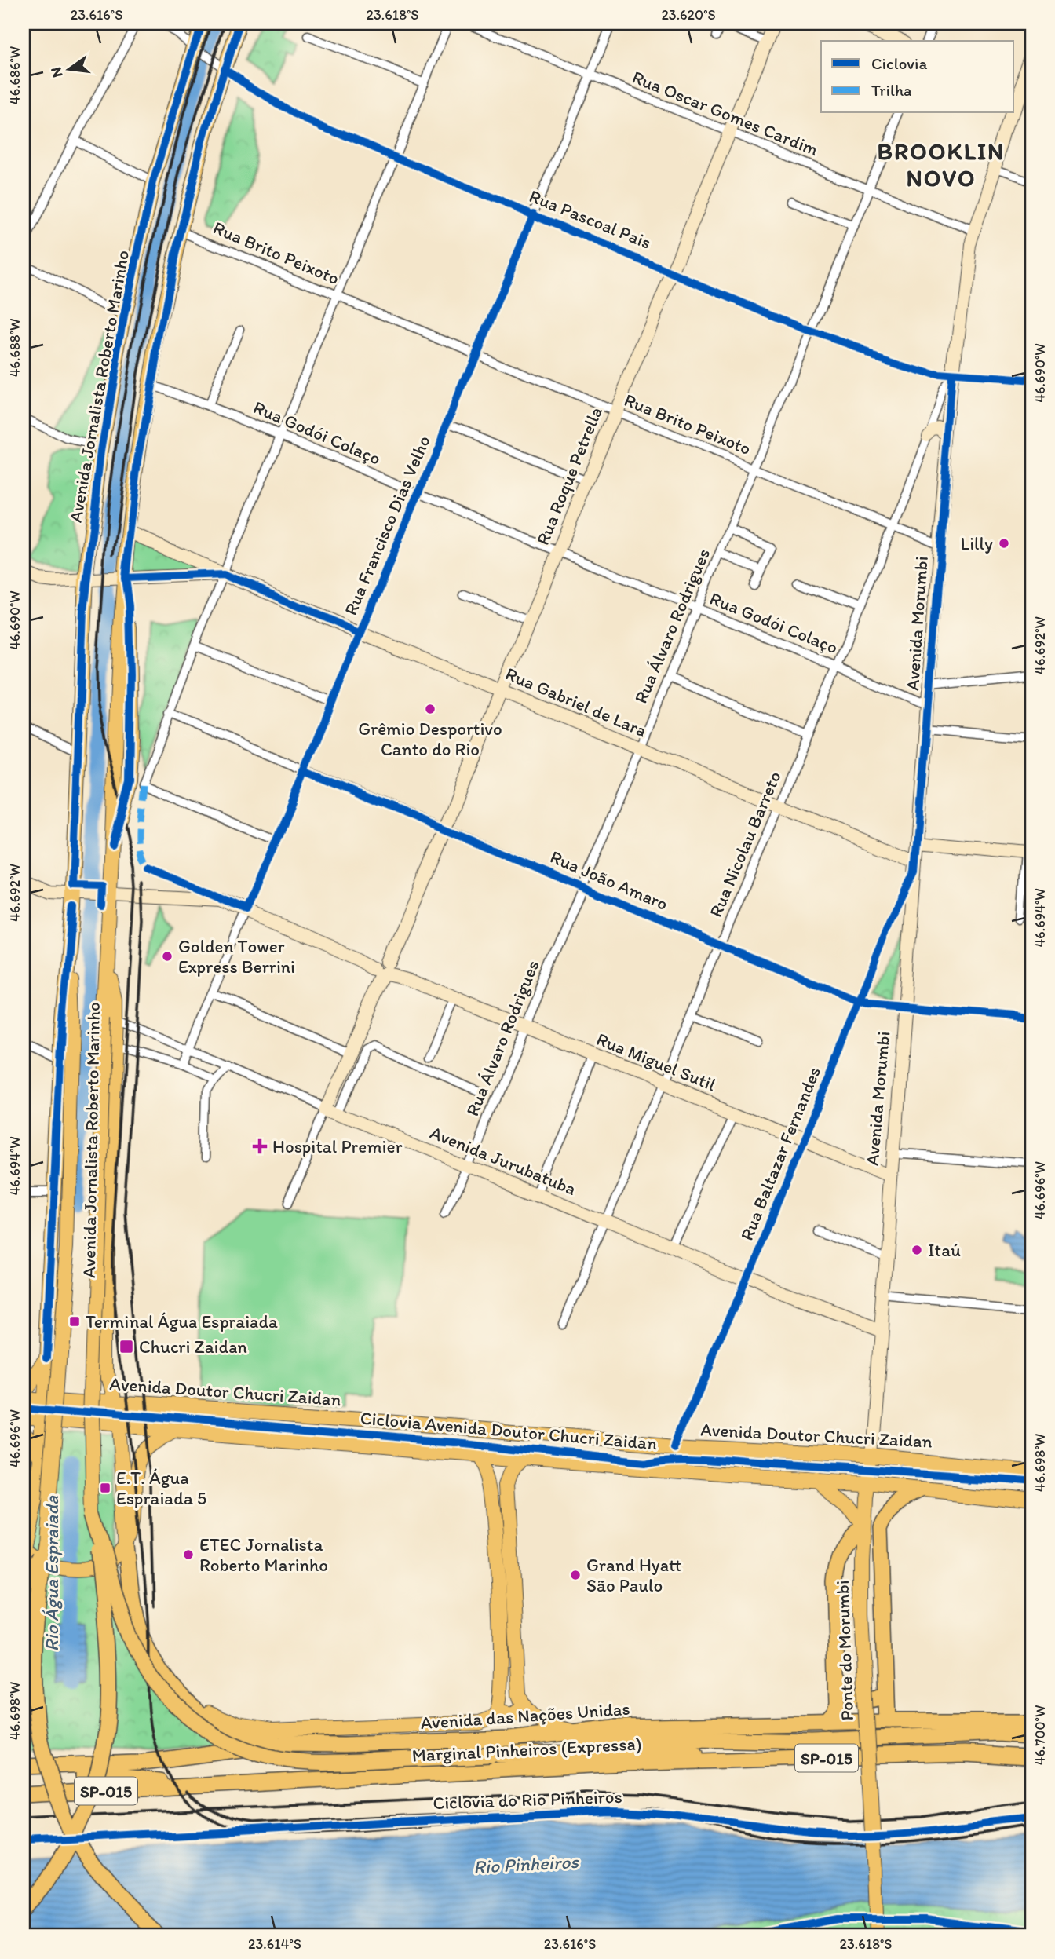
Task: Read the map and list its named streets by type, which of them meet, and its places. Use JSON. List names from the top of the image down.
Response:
{
  "streets": {
    "highway": ["Avenida das Nações Unidas", "Marginal Pinheiros (Expressa)", "SP-015"],
    "main road": [
      "Avenida Jornalista Roberto Marinho",
      "Avenida Morumbi",
      "Avenida Doutor Chucri Zaidan",
      "Ponte do Morumbi"
    ],
    "street": [
      "Rua Oscar Gomes Cardim",
      "Rua Pascoal Pais",
      "Rua Brito Peixoto",
      "Rua Godói Colaço",
      "Rua Roque Petrella",
      "Rua Francisco Dias Velho",
      "Rua Álvaro Rodrigues",
      "Rua Gabriel de Lara",
      "Rua Nicolau Barreto",
      "Rua João Amaro",
      "Rua Miguel Sutil",
      "Rua Baltazar Fernandes",
      "Avenida Jurubatuba"
    ],
    "cycle path": ["Ciclovia Avenida Doutor Chucri Zaidan", "Ciclovia do Rio Pinheiros"]
  },
  "crossings": [
    ["Rua Oscar Gomes Cardim", "Rua Roque Petrella"],
    ["Rua Oscar Gomes Cardim", "Rua Francisco Dias Velho"],
    ["Rua Oscar Gomes Cardim", "Avenida Morumbi"],
    ["Rua Oscar Gomes Cardim", "Rua Álvaro Rodrigues"],
    ["Rua Pascoal Pais", "Avenida Jornalista Roberto Marinho"],
    ["Rua Pascoal Pais", "Rua Roque Petrella"],
    ["Rua Pascoal Pais", "Rua Francisco Dias Velho"],
    ["Rua Pascoal Pais", "Avenida Morumbi"],
    ["Rua Pascoal Pais", "Rua Álvaro Rodrigues"],
    ["Rua Pascoal Pais", "Rua Nicolau Barreto"],
    ["Rua Brito Peixoto", "Rua Roque Petrella"],
    ["Rua Brito Peixoto", "Rua Francisco Dias Velho"],
    ["Rua Brito Peixoto", "Avenida Morumbi"],
    ["Rua Brito Peixoto", "Rua Álvaro Rodrigues"],
    ["Rua Brito Peixoto", "Rua Nicolau Barreto"],
    ["Avenida Jornalista Roberto Marinho", "Rua Gabriel de Lara"],
    ["Avenida Jornalista Roberto Marinho", "Rua Miguel Sutil"],
    ["Avenida Jornalista Roberto Marinho", "Avenida Jurubatuba"],
    ["Avenida Jornalista Roberto Marinho", "Avenida Doutor Chucri Zaidan"],
    ["Rua Godói Colaço", "Rua Roque Petrella"],
    ["Rua Godói Colaço", "Rua Francisco Dias Velho"],
    ["Rua Godói Colaço", "Avenida Morumbi"],
    ["Rua Godói Colaço", "Rua Álvaro Rodrigues"],
    ["Rua Godói Colaço", "Rua Nicolau Barreto"],
    ["Rua Roque Petrella", "Rua Gabriel de Lara"],
    ["Rua Roque Petrella", "Rua João Amaro"],
    ["Rua Roque Petrella", "Rua Miguel Sutil"],
    ["Rua Roque Petrella", "Avenida Jurubatuba"],
    ["Rua Francisco Dias Velho", "Rua Gabriel de Lara"],
    ["Rua Francisco Dias Velho", "Rua João Amaro"],
    ["Rua Francisco Dias Velho", "Rua Miguel Sutil"],
    ["Rua Francisco Dias Velho", "Avenida Jurubatuba"],
    ["Avenida Morumbi", "Rua Gabriel de Lara"],
    ["Avenida Morumbi", "Rua Nicolau Barreto"],
    ["Avenida Morumbi", "Rua João Amaro"],
    ["Avenida Morumbi", "Rua Miguel Sutil"],
    ["Avenida Morumbi", "Rua Baltazar Fernandes"],
    ["Avenida Morumbi", "Avenida Jurubatuba"],
    ["Avenida Morumbi", "Avenida Doutor Chucri Zaidan"],
    ["Avenida Morumbi", "Ponte do Morumbi"],
    ["Rua Álvaro Rodrigues", "Rua Gabriel de Lara"],
    ["Rua Álvaro Rodrigues", "Rua João Amaro"],
    ["Rua Álvaro Rodrigues", "Rua Miguel Sutil"],
    ["Rua Álvaro Rodrigues", "Avenida Jurubatuba"],
    ["Rua Gabriel de Lara", "Rua Nicolau Barreto"],
    ["Rua Gabriel de Lara", "Rua Baltazar Fernandes"],
    ["Rua Nicolau Barreto", "Rua João Amaro"],
    ["Rua Nicolau Barreto", "Rua Miguel Sutil"],
    ["Rua Nicolau Barreto", "Avenida Jurubatuba"],
    ["Rua João Amaro", "Rua Baltazar Fernandes"],
    ["Rua Miguel Sutil", "Rua Baltazar Fernandes"],
    ["Rua Baltazar Fernandes", "Avenida Jurubatuba"],
    ["Rua Baltazar Fernandes", "Avenida Doutor Chucri Zaidan"]
  ],
  "districts": ["BROOKLIN NOVO"],
  "water": ["Rio Água Espraiada", "Rio Pinheiros"],
  "places": {
    "other": [
      "Lilly",
      "Grêmio Desportivo Canto do Rio",
      "Golden Tower Express Berrini",
      "Itaú",
      "ETEC Jornalista Roberto Marinho",
      "Grand Hyatt São Paulo"
    ],
    "health": ["Hospital Premier"],
    "transit": ["Terminal Água Espraiada", "Chucri Zaidan", "E.T. Água Espraiada 5"]
  },
  "legend": ["Ciclovia", "Trilha"],
  "north": "left",
  "coordinates": [
    "23.616°S",
    "23.618°S",
    "23.620°S",
    "46.686°W",
    "46.688°W",
    "46.690°W",
    "46.692°W",
    "46.694°W",
    "46.696°W",
    "46.698°W",
    "46.700°W",
    "23.614°S"
  ]
}
